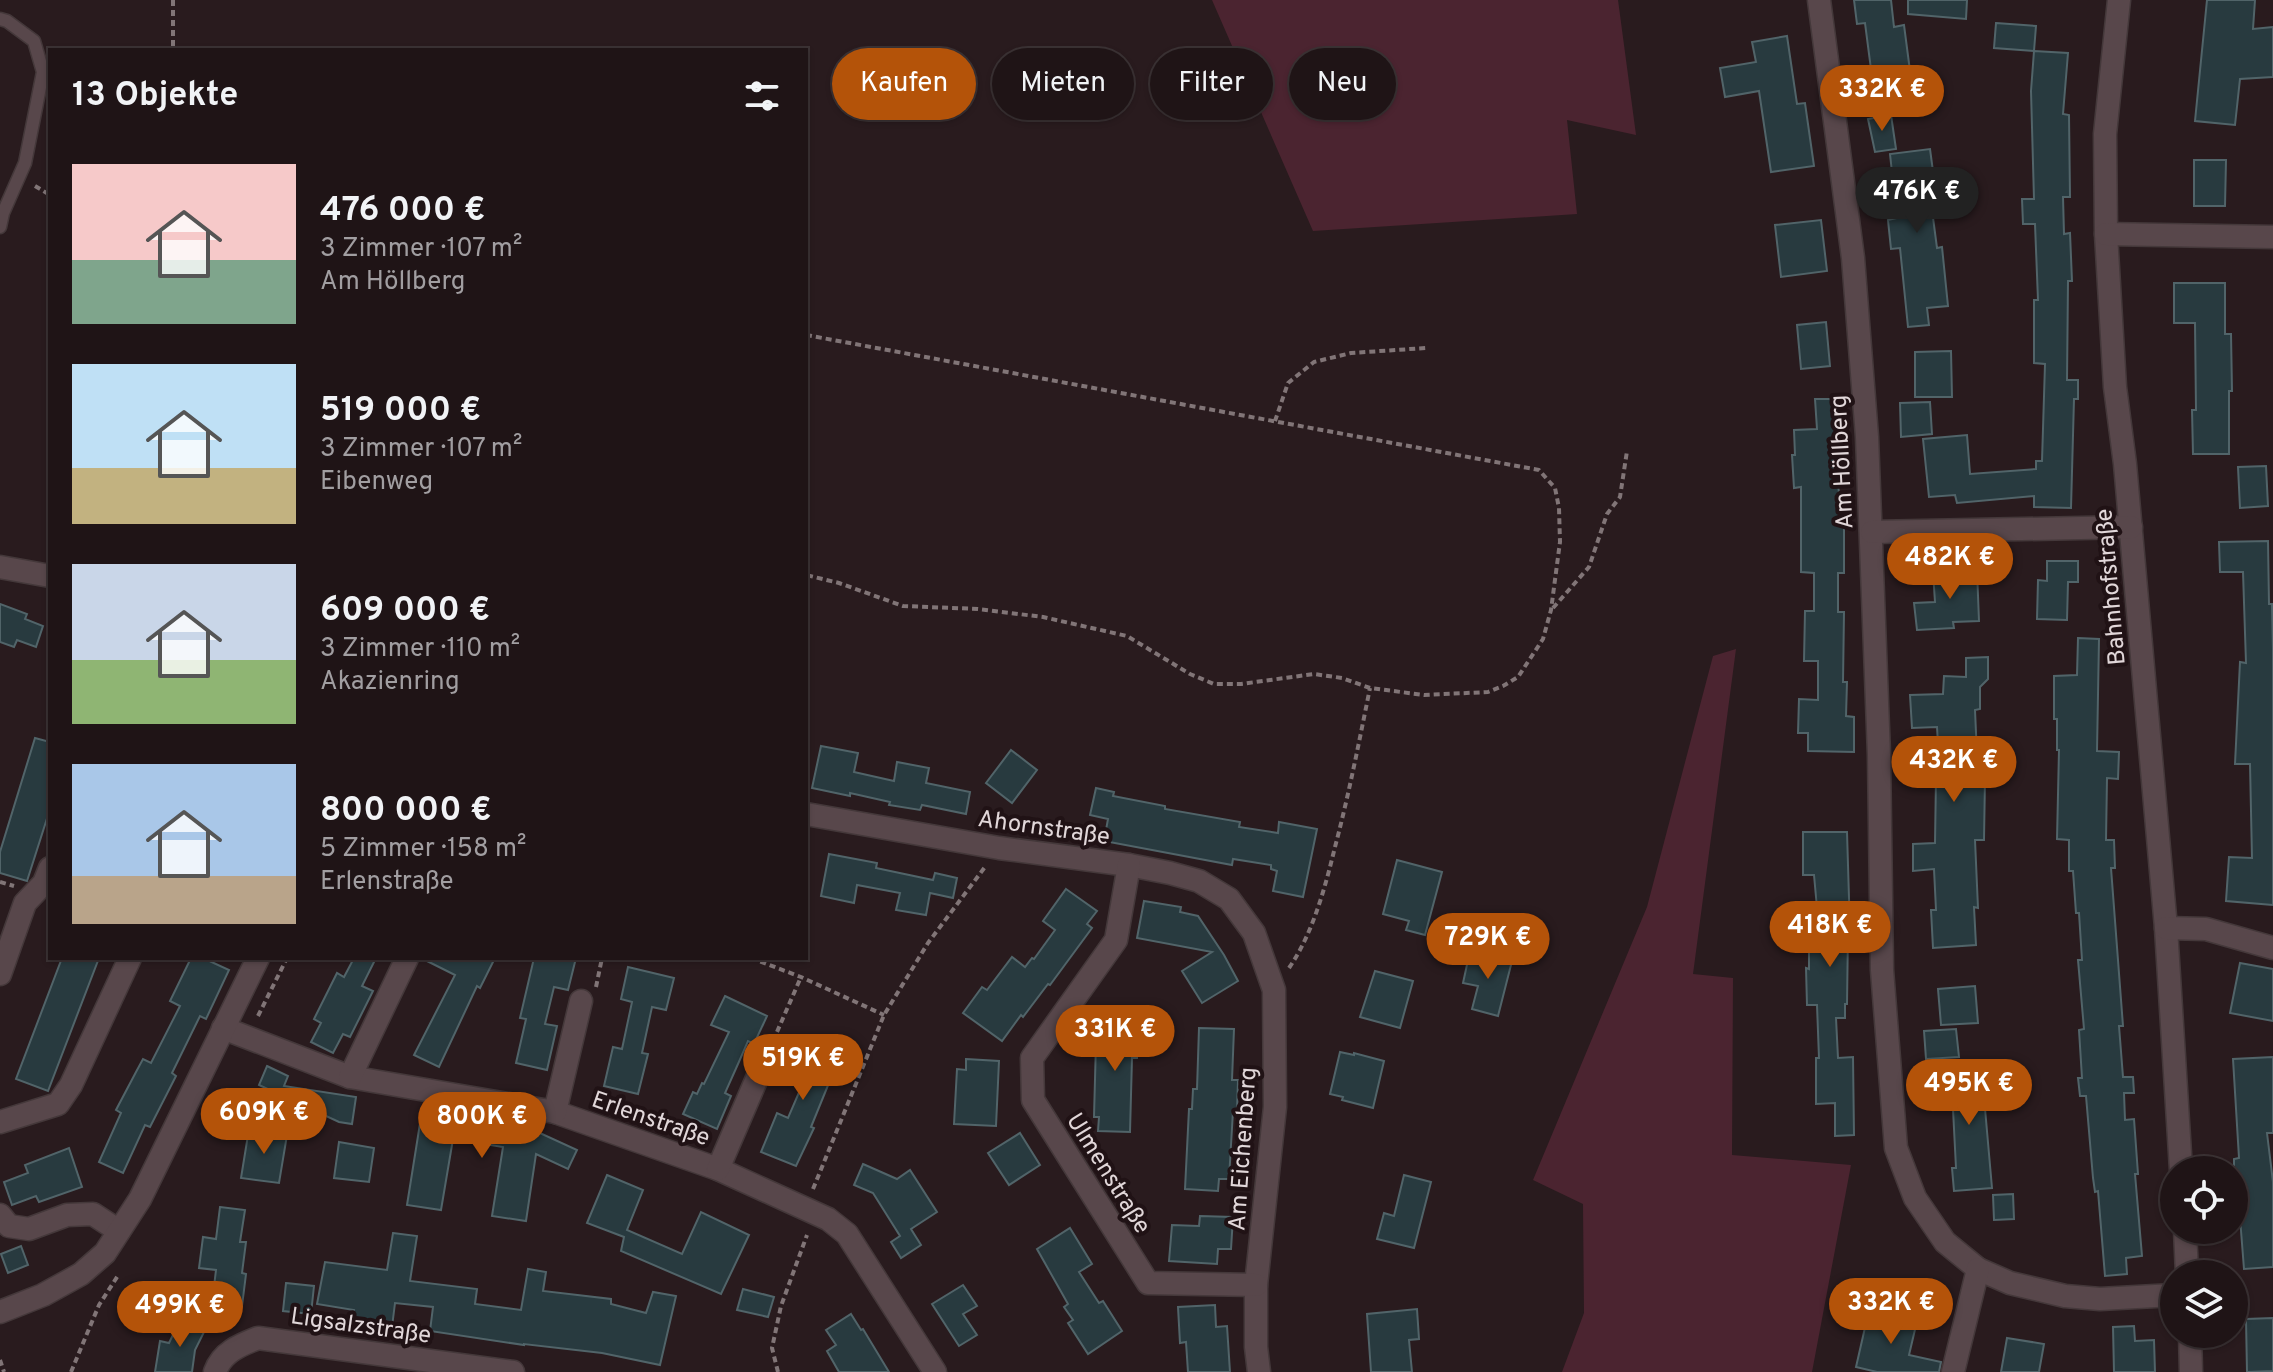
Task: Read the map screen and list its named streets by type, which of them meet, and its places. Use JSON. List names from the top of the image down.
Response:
{
  "streets": {
    "street": [
      "Am Höllberg",
      "Bahnhofstraße",
      "Ahornstraße",
      "Erlenstraße",
      "Am Eichenberg",
      "Ulmenstraße",
      "Ligsalzstraße"
    ]
  },
  "crossings": [
    ["Ahornstraße", "Am Eichenberg"],
    ["Ahornstraße", "Ulmenstraße"],
    ["Am Eichenberg", "Ulmenstraße"]
  ],
  "page": {
    "chip": [
      "Kaufen",
      "Mieten",
      "Filter",
      "Neu"
    ],
    "heading": "13 Objekte",
    "price": [
      "332K €",
      "476K €",
      "482K €",
      "432K €",
      "418K €",
      "729K €",
      "331K €",
      "519K €",
      "495K €",
      "609K €",
      "800K €",
      "332K €",
      "499K €"
    ],
    "list": [
      {
        "name": "476 000 €",
        "note": "3 Zimmer · 107 m² · Am Höllberg"
      },
      {
        "name": "519 000 €",
        "note": "3 Zimmer · 107 m² · Eibenweg"
      },
      {
        "name": "609 000 €",
        "note": "3 Zimmer · 110 m² · Akazienring"
      },
      {
        "name": "800 000 €",
        "note": "5 Zimmer · 158 m² · Erlenstraße"
      }
    ]
  }
}
